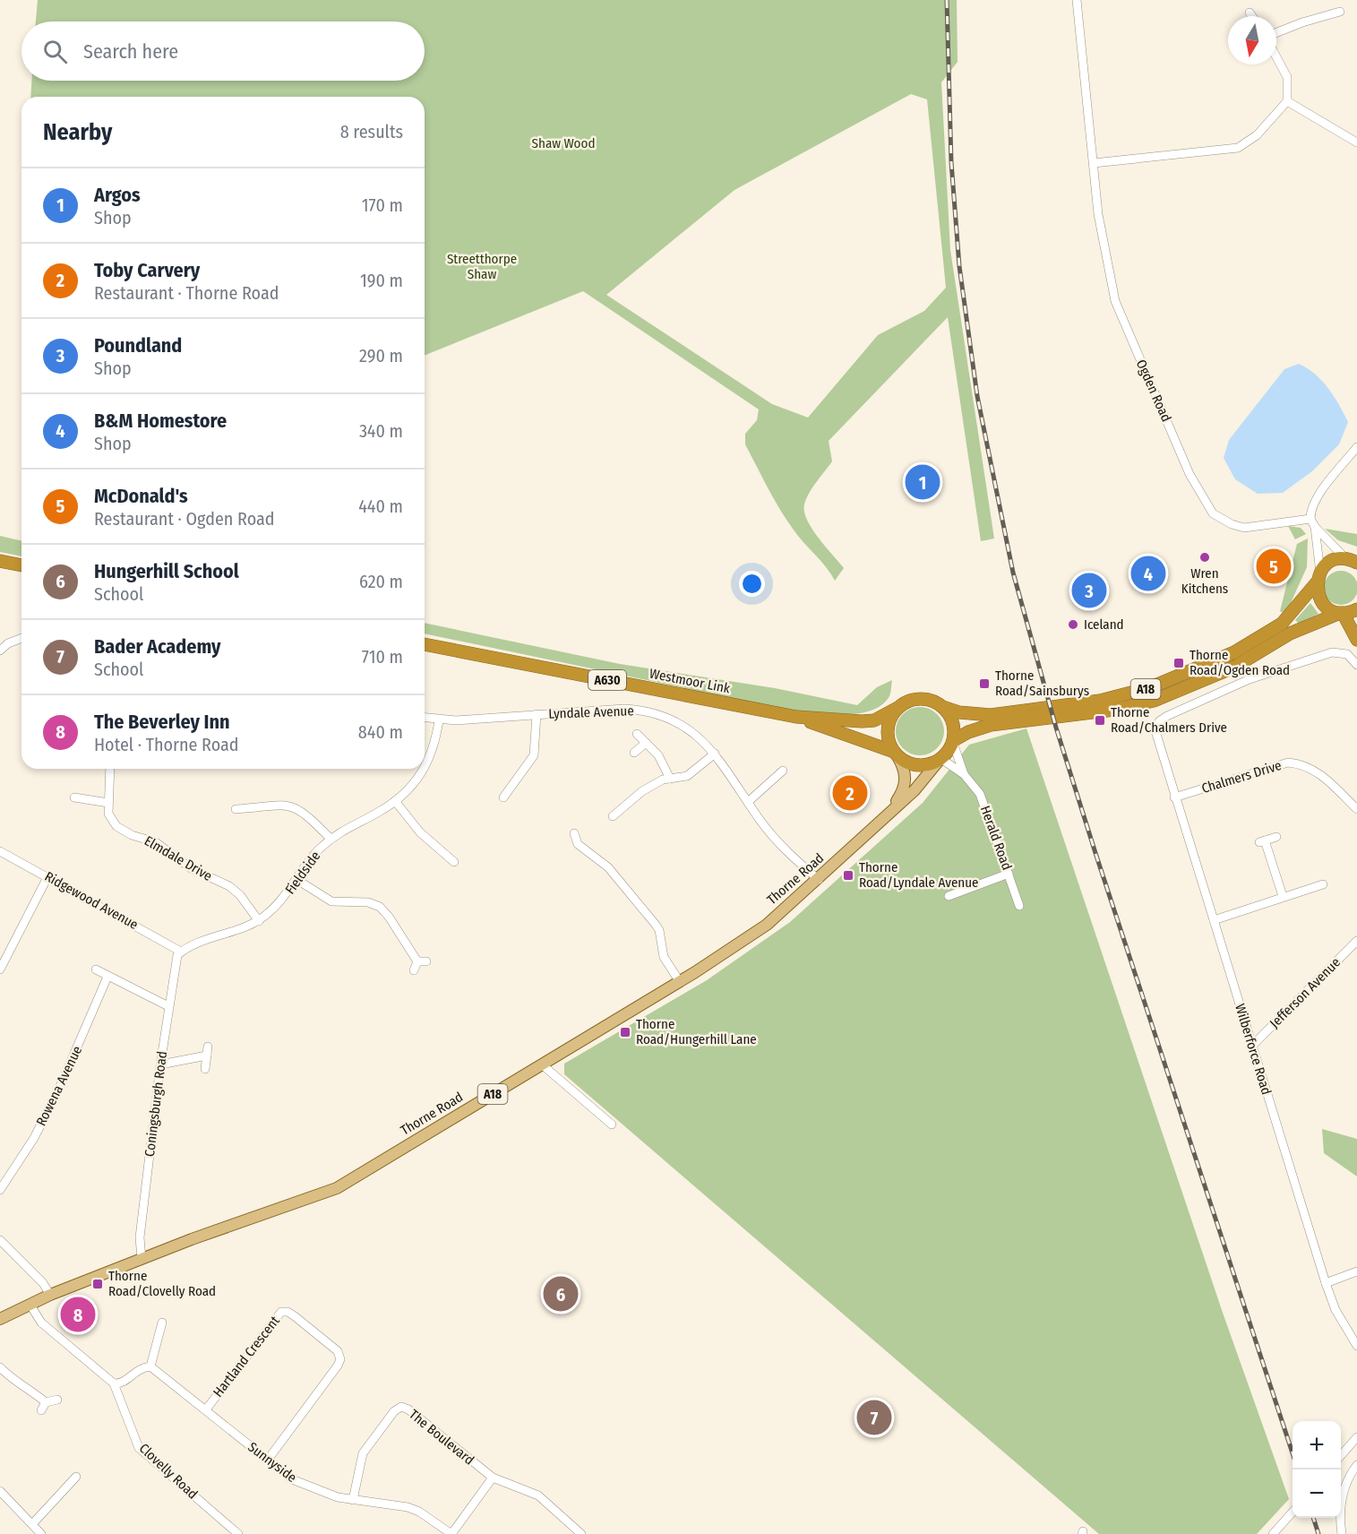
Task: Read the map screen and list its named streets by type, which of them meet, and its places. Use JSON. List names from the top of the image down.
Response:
{
  "streets": {
    "highway": ["A630", "Westmoor Link", "A18"],
    "main road": ["Thorne Road"],
    "street": [
      "Ogden Road",
      "Lyndale Avenue",
      "Chalmers Drive",
      "Herald Road",
      "Elmdale Drive",
      "Fieldside",
      "Ridgewood Avenue",
      "Jefferson Avenue",
      "Wilberforce Road",
      "Rowena Avenue",
      "Coningsburgh Road",
      "Hartland Crescent",
      "The Boulevard",
      "Sunnyside",
      "Clovelly Road"
    ]
  },
  "crossings": [
    ["Westmoor Link", "A18"],
    ["Westmoor Link", "Herald Road"],
    ["A18", "Herald Road"],
    ["A18", "Thorne Road"],
    ["Lyndale Avenue", "Fieldside"],
    ["Lyndale Avenue", "Thorne Road"],
    ["Chalmers Drive", "Wilberforce Road"],
    ["Elmdale Drive", "Fieldside"],
    ["Fieldside", "Ridgewood Avenue"],
    ["Fieldside", "Coningsburgh Road"],
    ["Thorne Road", "Coningsburgh Road"],
    ["Thorne Road", "Clovelly Road"],
    ["Ridgewood Avenue", "Coningsburgh Road"],
    ["Jefferson Avenue", "Wilberforce Road"],
    ["Hartland Crescent", "Sunnyside"],
    ["The Boulevard", "Sunnyside"]
  ],
  "parks": ["Shaw Wood", "Streetthorpe Shaw"],
  "places": {
    "other": ["Wren Kitchens", "Iceland"],
    "transit": [
      "Thorne Road/Ogden Road",
      "Thorne Road/Sainsburys",
      "Thorne Road/Chalmers Drive",
      "Thorne Road/Lyndale Avenue",
      "Thorne Road/Hungerhill Lane",
      "Thorne Road/Clovelly Road"
    ]
  },
  "north": "bottom",
  "page": {
    "search": "Search here",
    "heading": ["Nearby", "8 results"],
    "list": [
      {
        "mark": "1",
        "name": "Argos",
        "note": "Shop",
        "value": "170 m"
      },
      {
        "mark": "2",
        "name": "Toby Carvery",
        "note": "Restaurant · Thorne Road",
        "value": "190 m"
      },
      {
        "mark": "3",
        "name": "Poundland",
        "note": "Shop",
        "value": "290 m"
      },
      {
        "mark": "4",
        "name": "B&M Homestore",
        "note": "Shop",
        "value": "340 m"
      },
      {
        "mark": "5",
        "name": "McDonald's",
        "note": "Restaurant · Ogden Road",
        "value": "440 m"
      },
      {
        "mark": "6",
        "name": "Hungerhill School",
        "note": "School",
        "value": "620 m"
      },
      {
        "mark": "7",
        "name": "Bader Academy",
        "note": "School",
        "value": "710 m"
      },
      {
        "mark": "8",
        "name": "The Beverley Inn",
        "note": "Hotel · Thorne Road",
        "value": "840 m"
      }
    ],
    "pins": [
      "1",
      "5",
      "4",
      "3",
      "2",
      "6",
      "8",
      "7"
    ],
    "map_buttons": ["+", "−"]
  }
}
